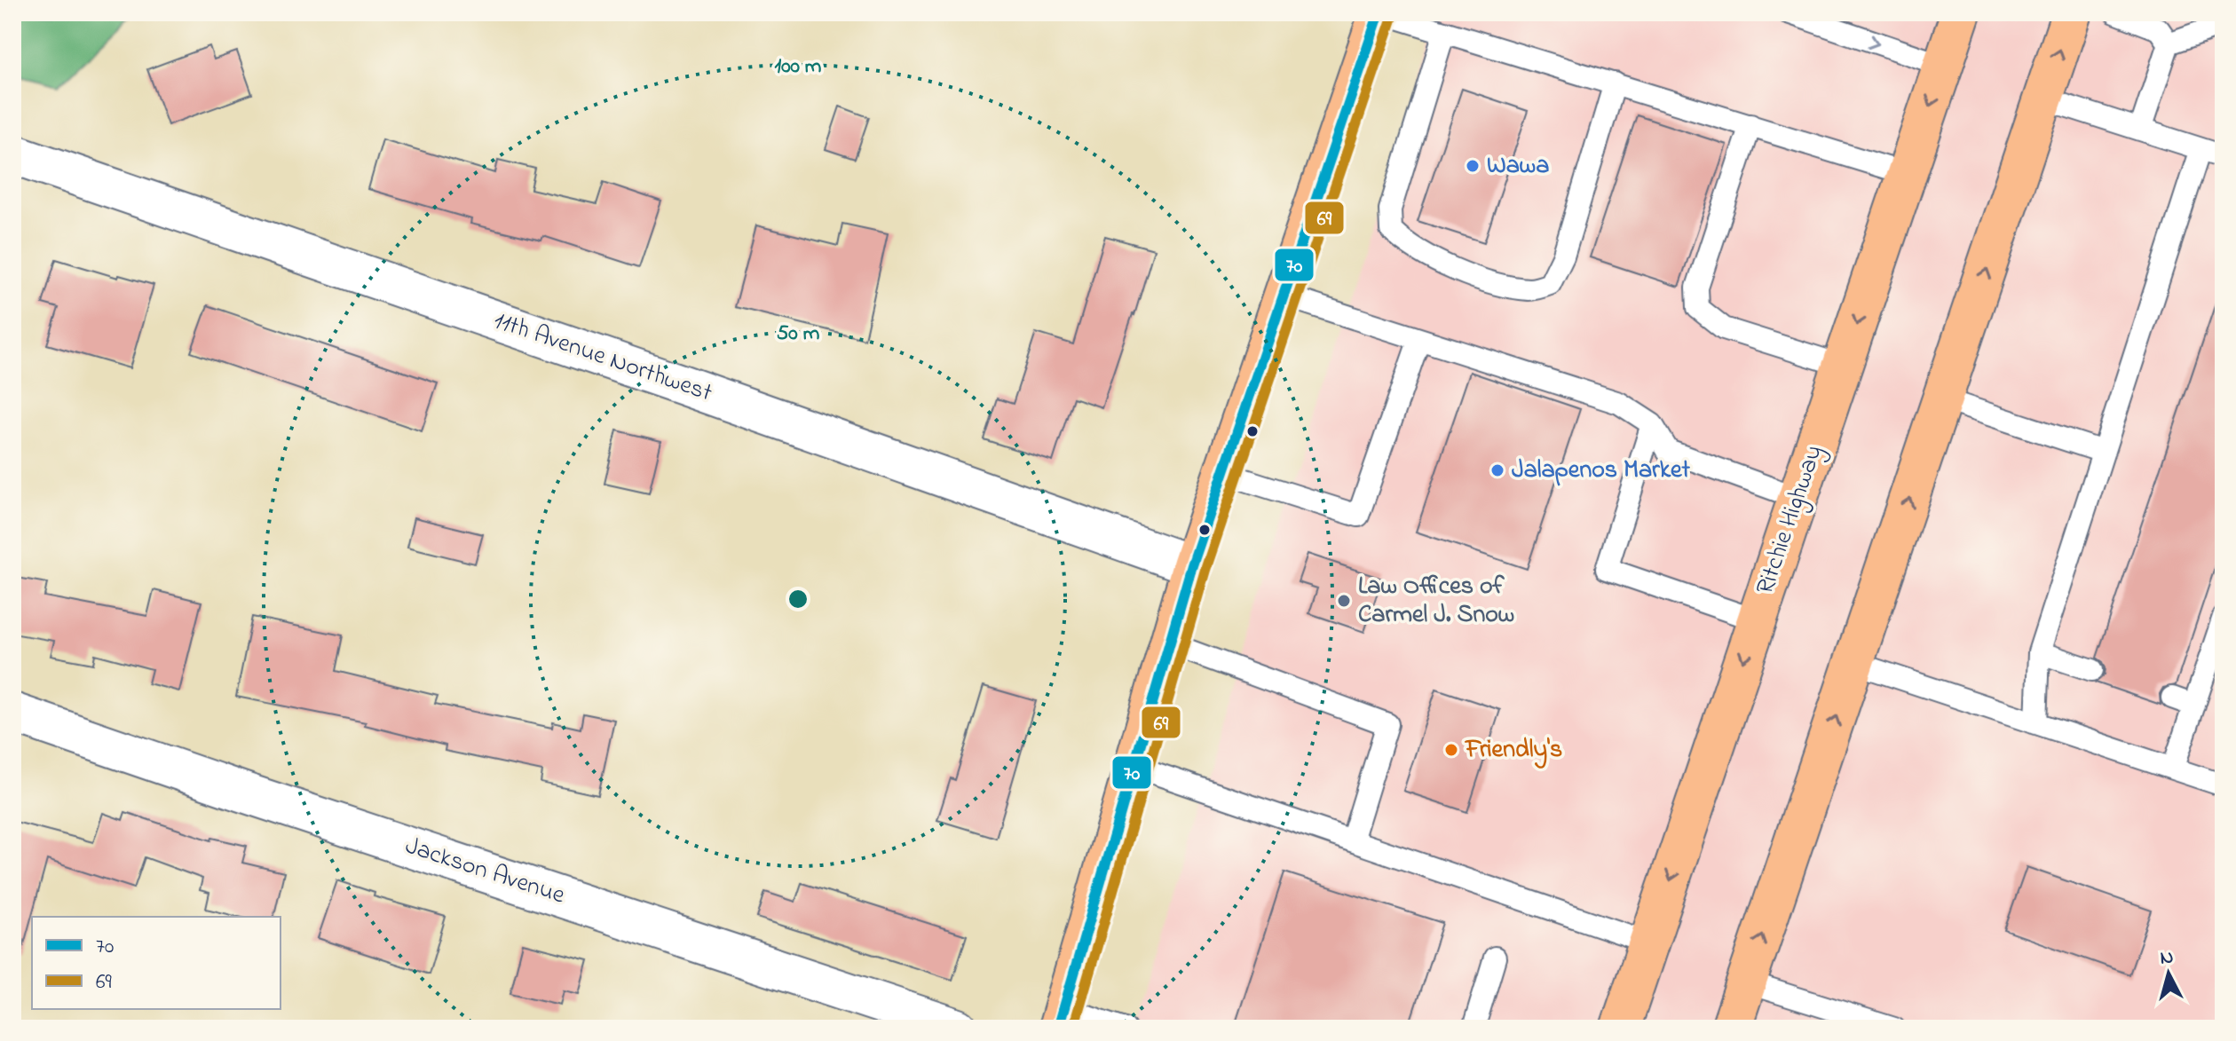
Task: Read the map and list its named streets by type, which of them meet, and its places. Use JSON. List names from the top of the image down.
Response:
{
  "streets": {
    "main road": ["Ritchie Highway"],
    "street": ["11th Avenue Northwest", "Jackson Avenue"]
  },
  "places": [
    "Wawa",
    "Jalapenos Market",
    "Law Offices of Carmel J. Snow",
    "Friendly's"
  ],
  "lines": ["transit line 70", "transit line 69"],
  "legend": ["70", "69"],
  "north": "top",
  "rings": ["100 m", "50 m"]
}
